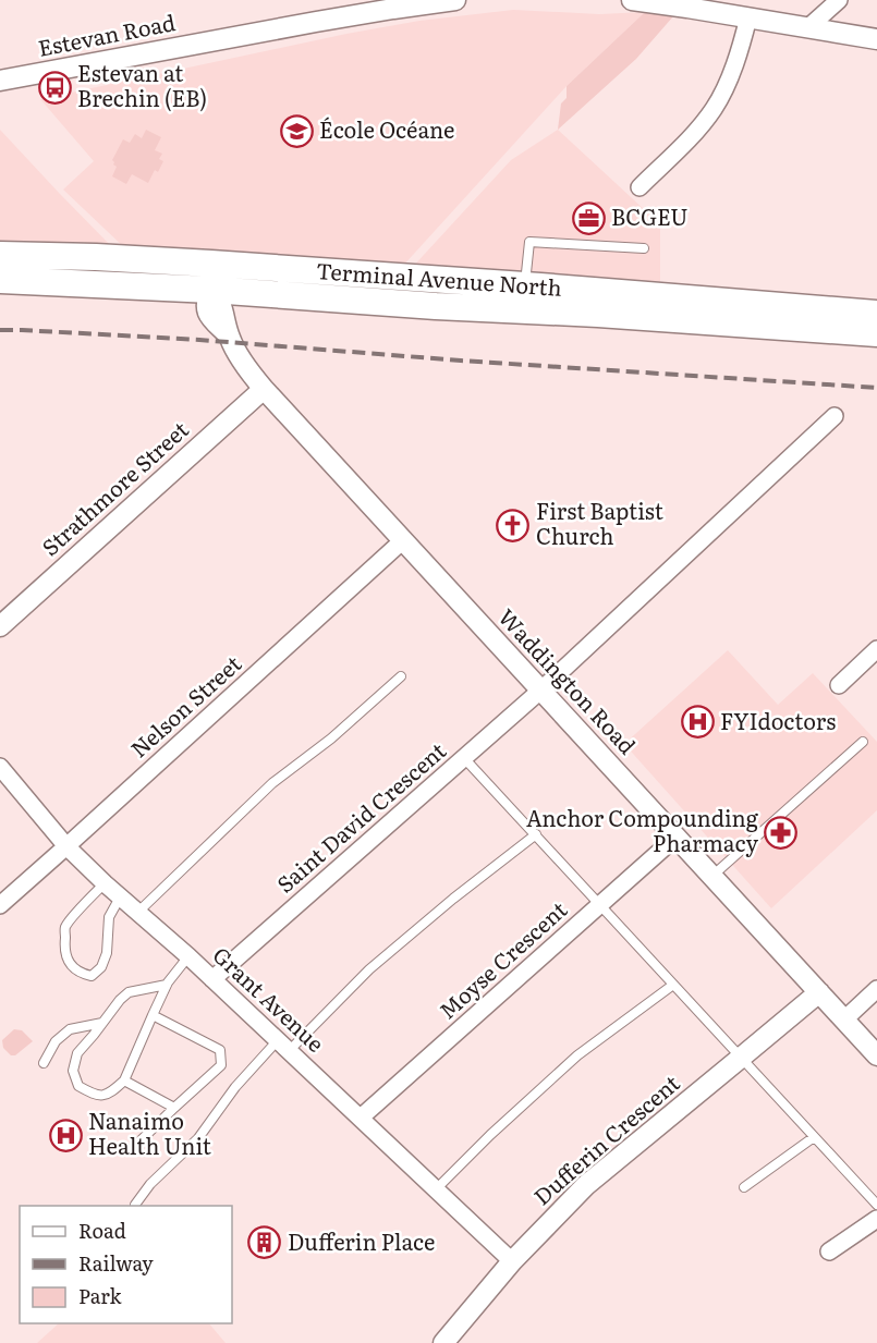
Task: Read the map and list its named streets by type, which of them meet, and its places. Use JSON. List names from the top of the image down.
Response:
{
  "streets": {
    "main road": ["Terminal Avenue North"],
    "street": [
      "Estevan Road",
      "Strathmore Street",
      "Waddington Road",
      "Nelson Street",
      "Saint David Crescent",
      "Moyse Crescent",
      "Grant Avenue",
      "Dufferin Crescent"
    ]
  },
  "crossings": [
    ["Terminal Avenue North", "Waddington Road"],
    ["Strathmore Street", "Waddington Road"],
    ["Waddington Road", "Nelson Street"],
    ["Waddington Road", "Saint David Crescent"],
    ["Waddington Road", "Moyse Crescent"],
    ["Waddington Road", "Dufferin Crescent"],
    ["Nelson Street", "Grant Avenue"],
    ["Saint David Crescent", "Grant Avenue"],
    ["Moyse Crescent", "Grant Avenue"],
    ["Grant Avenue", "Dufferin Crescent"]
  ],
  "places": {
    "bus stop": ["Estevan at Brechin (EB)"],
    "school or university": ["École Océane"],
    "office": ["BCGEU"],
    "church": ["First Baptist Church"],
    "hospital": ["FYIdoctors", "Nanaimo Health Unit"],
    "pharmacy": ["Anchor Compounding Pharmacy"],
    "building": ["Dufferin Place"]
  },
  "legend": ["Road", "Railway", "Park"]
}
